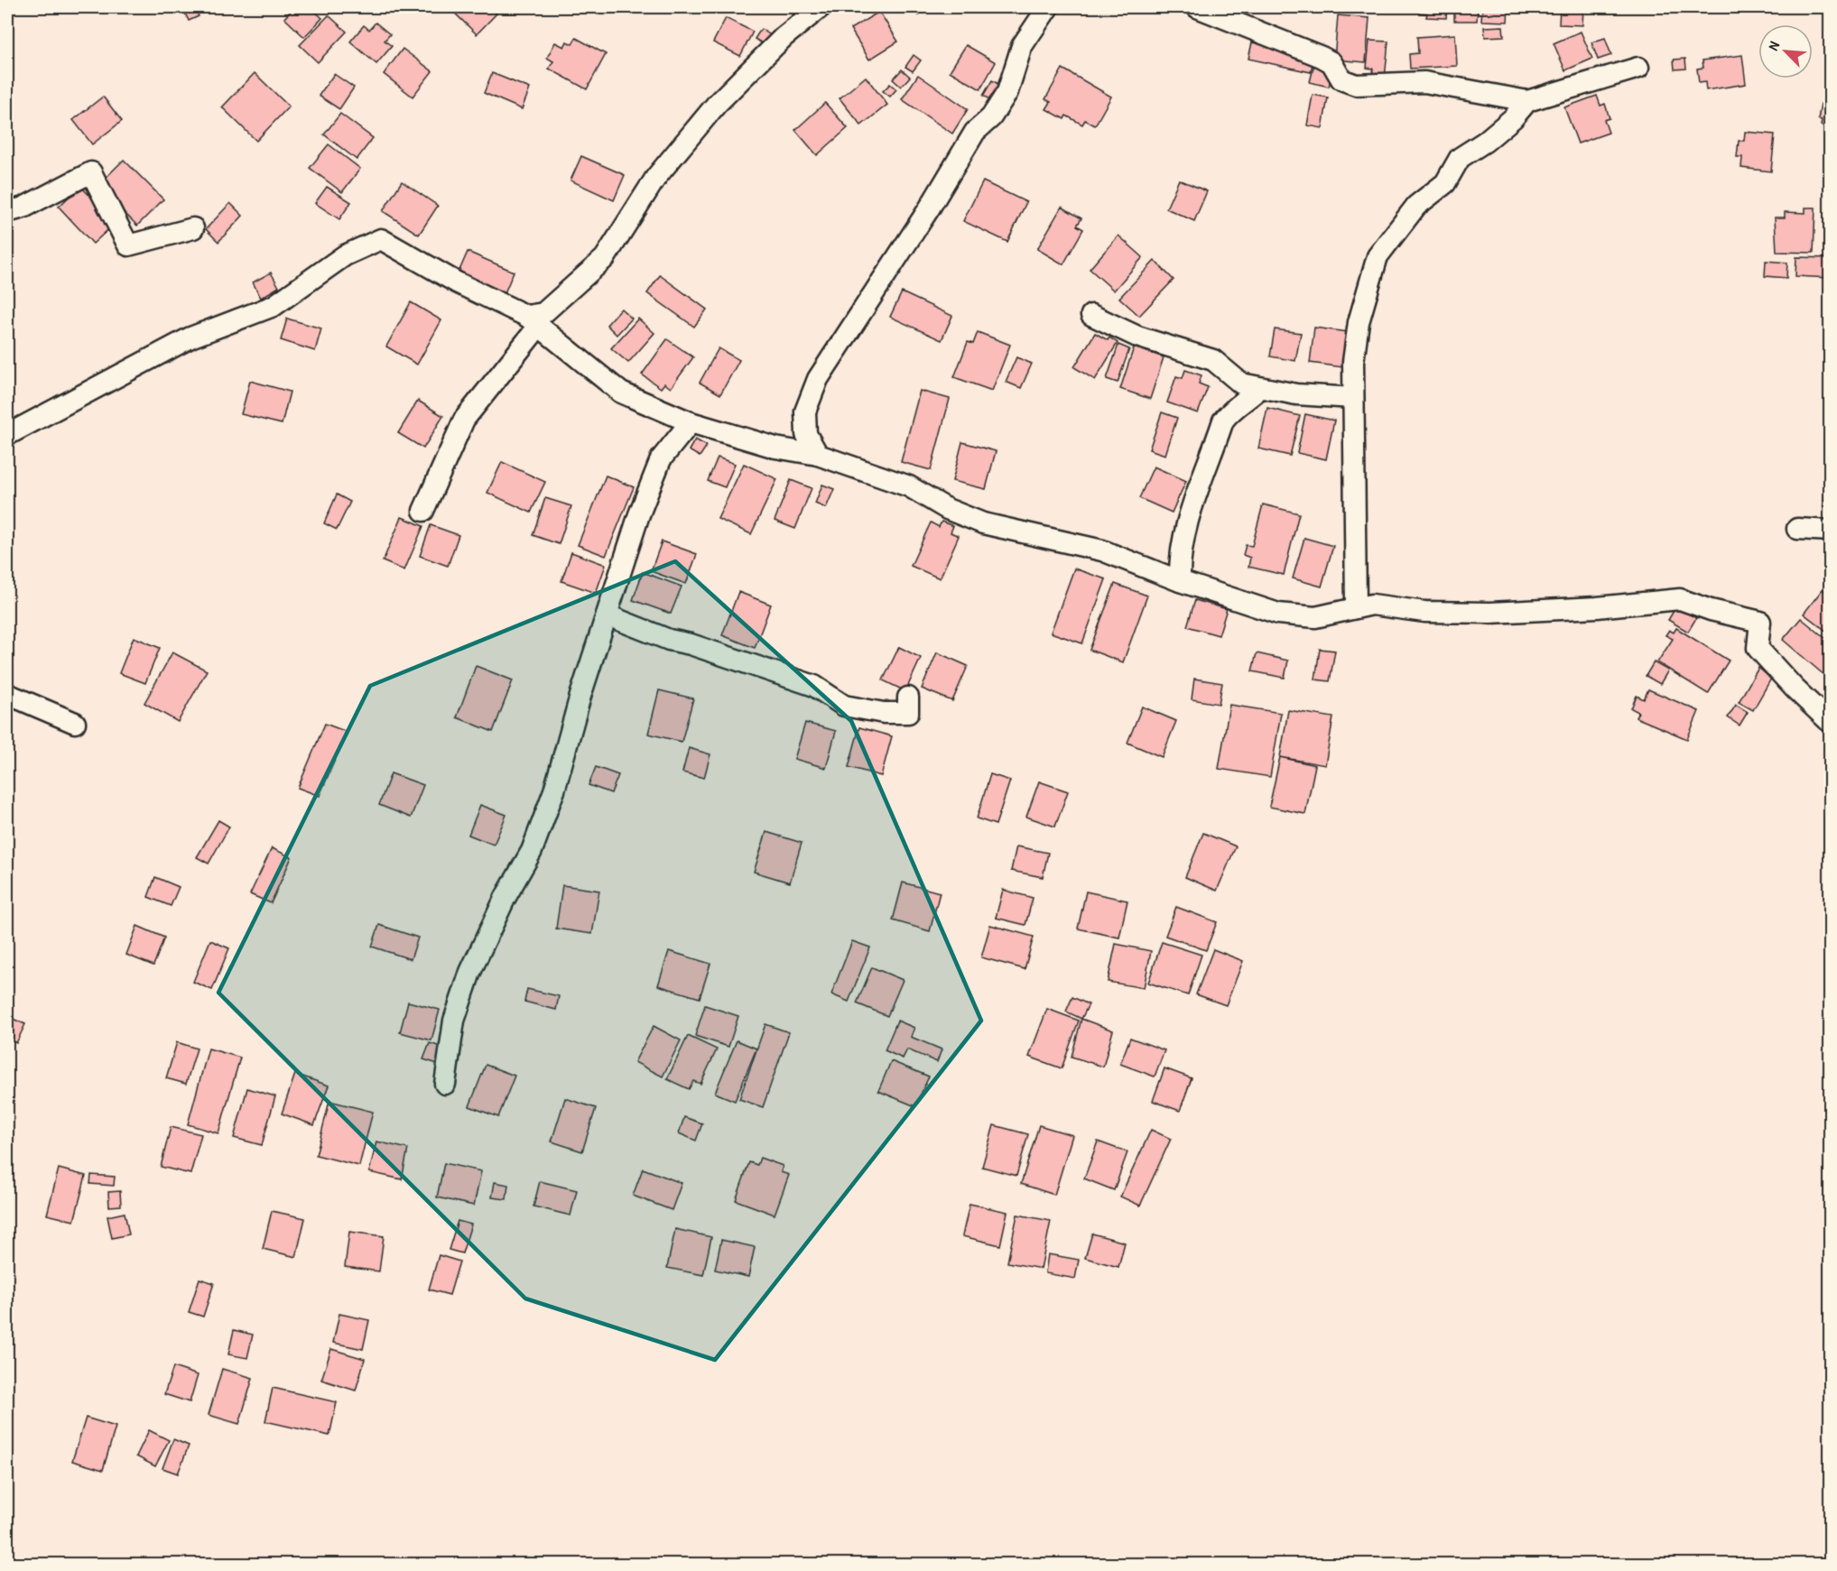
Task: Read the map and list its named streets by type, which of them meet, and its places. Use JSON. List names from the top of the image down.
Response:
{
  "north": "top left"
}
